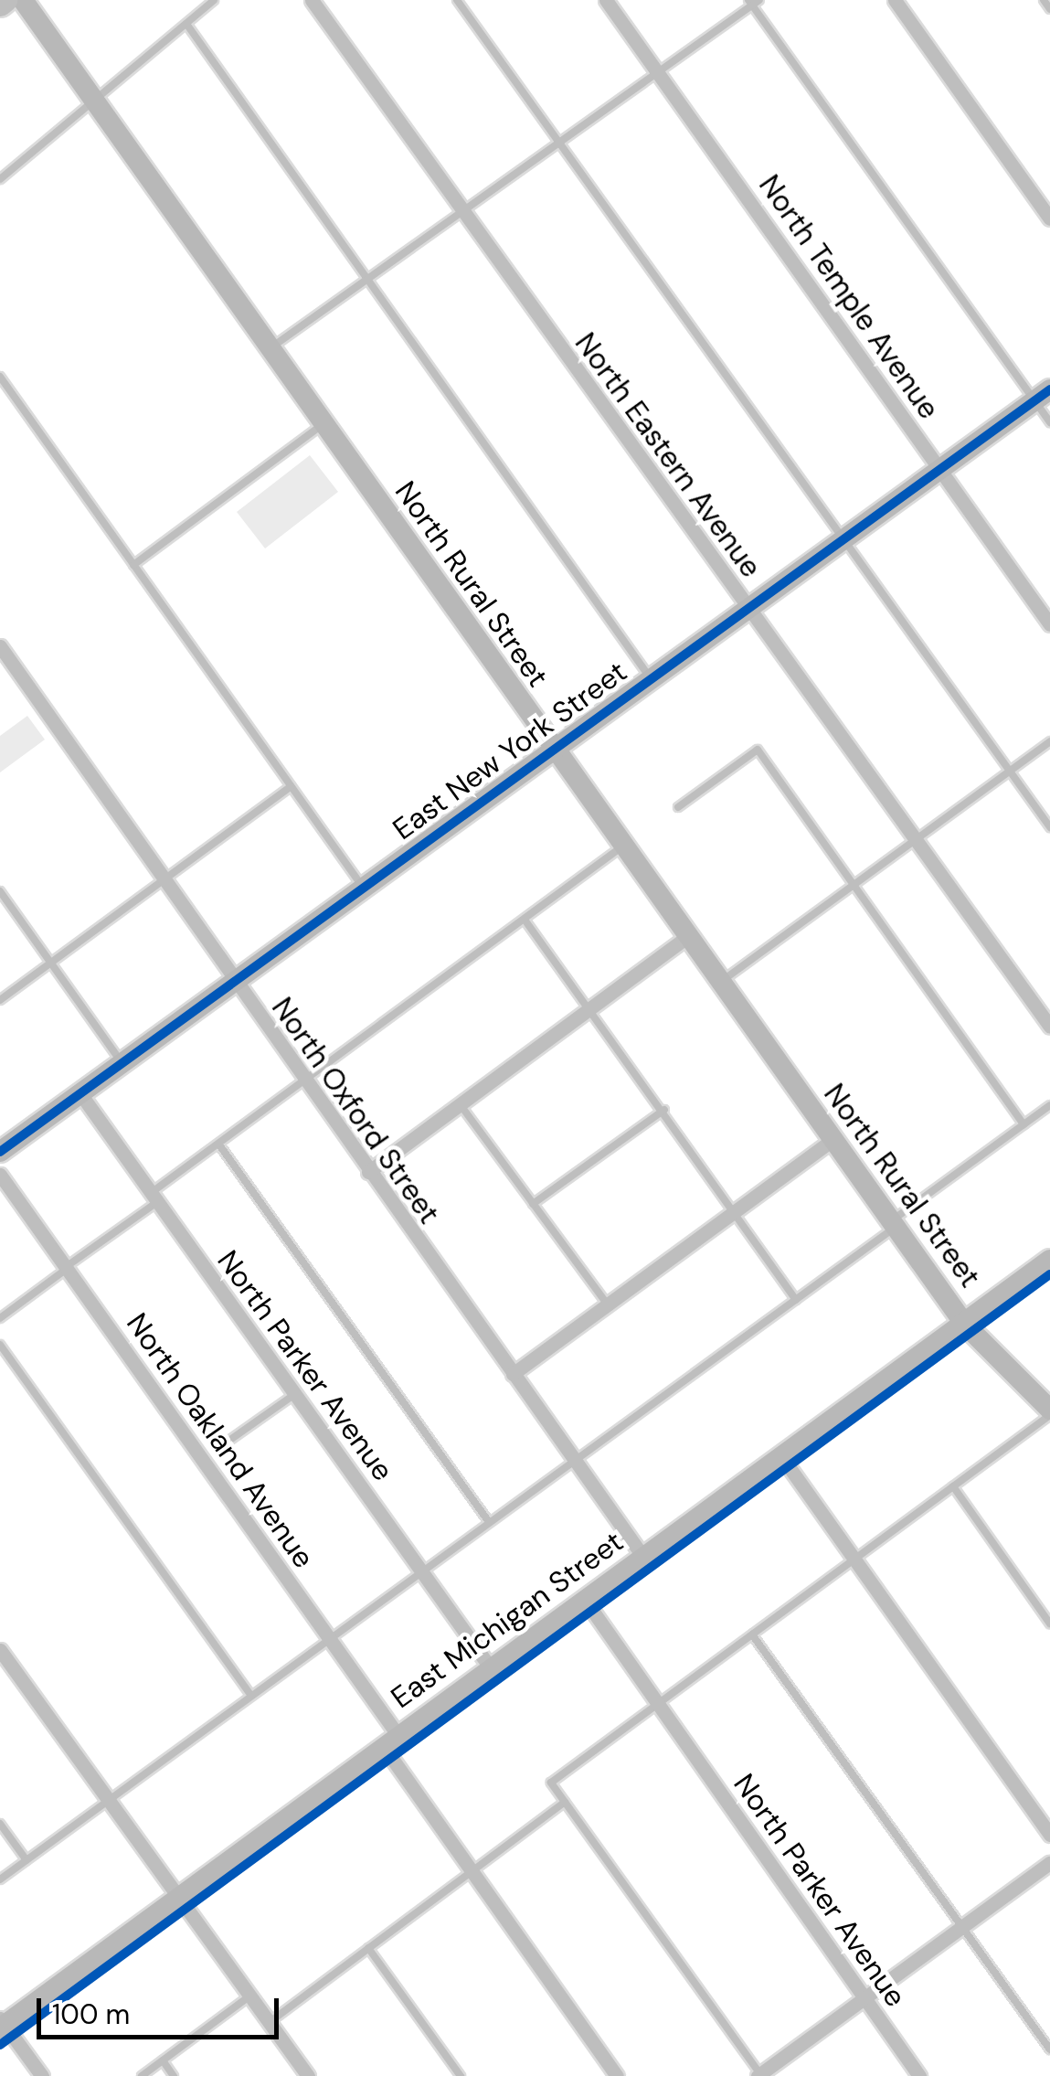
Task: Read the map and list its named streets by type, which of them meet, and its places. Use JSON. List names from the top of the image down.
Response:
{
  "streets": {
    "main road": ["North Rural Street", "East New York Street", "East Michigan Street"],
    "street": [
      "North Temple Avenue",
      "North Eastern Avenue",
      "North Oxford Street",
      "North Parker Avenue",
      "North Oakland Avenue"
    ]
  },
  "crossings": [
    ["North Temple Avenue", "East New York Street"],
    ["North Eastern Avenue", "East New York Street"],
    ["North Rural Street", "East New York Street"],
    ["North Rural Street", "East Michigan Street"],
    ["East New York Street", "North Oxford Street"],
    ["East New York Street", "North Parker Avenue"],
    ["North Oxford Street", "East Michigan Street"],
    ["North Parker Avenue", "East Michigan Street"],
    ["North Oakland Avenue", "East Michigan Street"]
  ],
  "scale_bar": "100 m"
}
